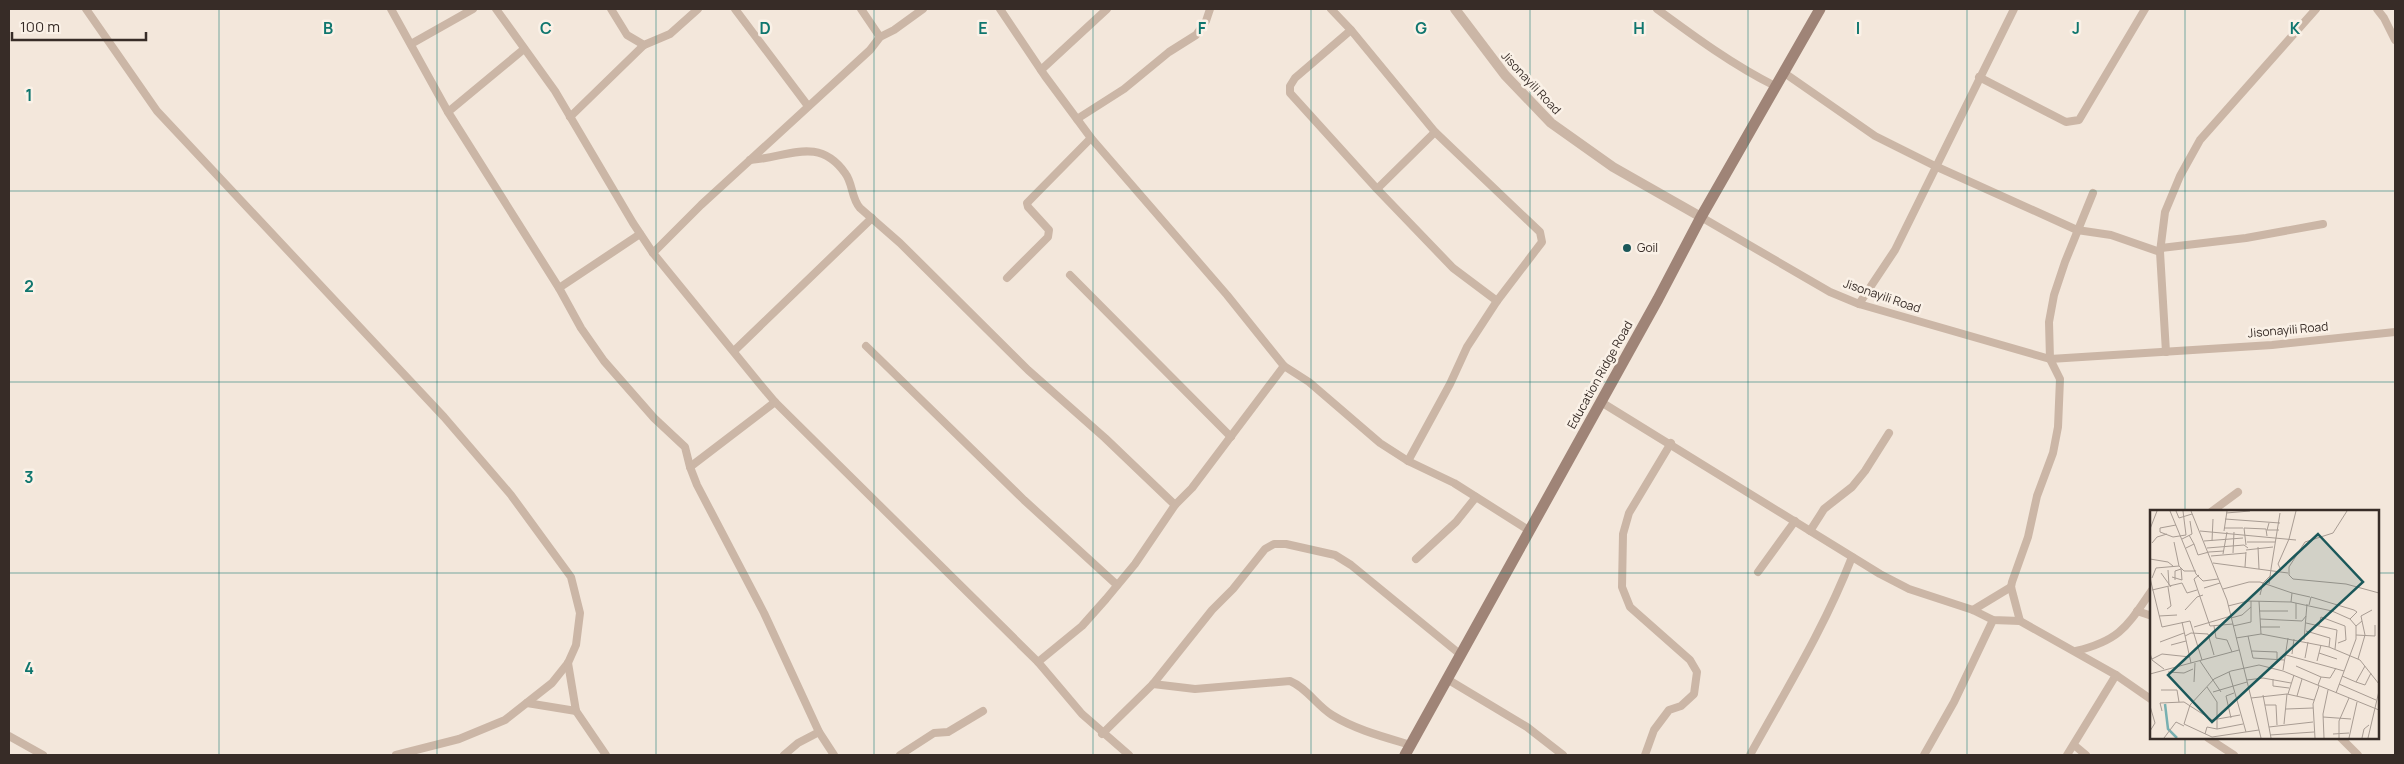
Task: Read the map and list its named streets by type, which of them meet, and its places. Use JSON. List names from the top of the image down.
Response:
{
  "streets": {
    "main road": ["Education Ridge Road"],
    "street": ["Jisonayili Road"]
  },
  "crossings": [
    ["Jisonayili Road", "Education Ridge Road"]
  ],
  "places": ["Goil"],
  "scale_bar": "100 m",
  "grid": {
    "columns": [
      "B",
      "C",
      "D",
      "E",
      "F",
      "G",
      "H",
      "I",
      "J",
      "K"
    ],
    "rows": [
      "1",
      "2",
      "3",
      "4"
    ]
  }
}
